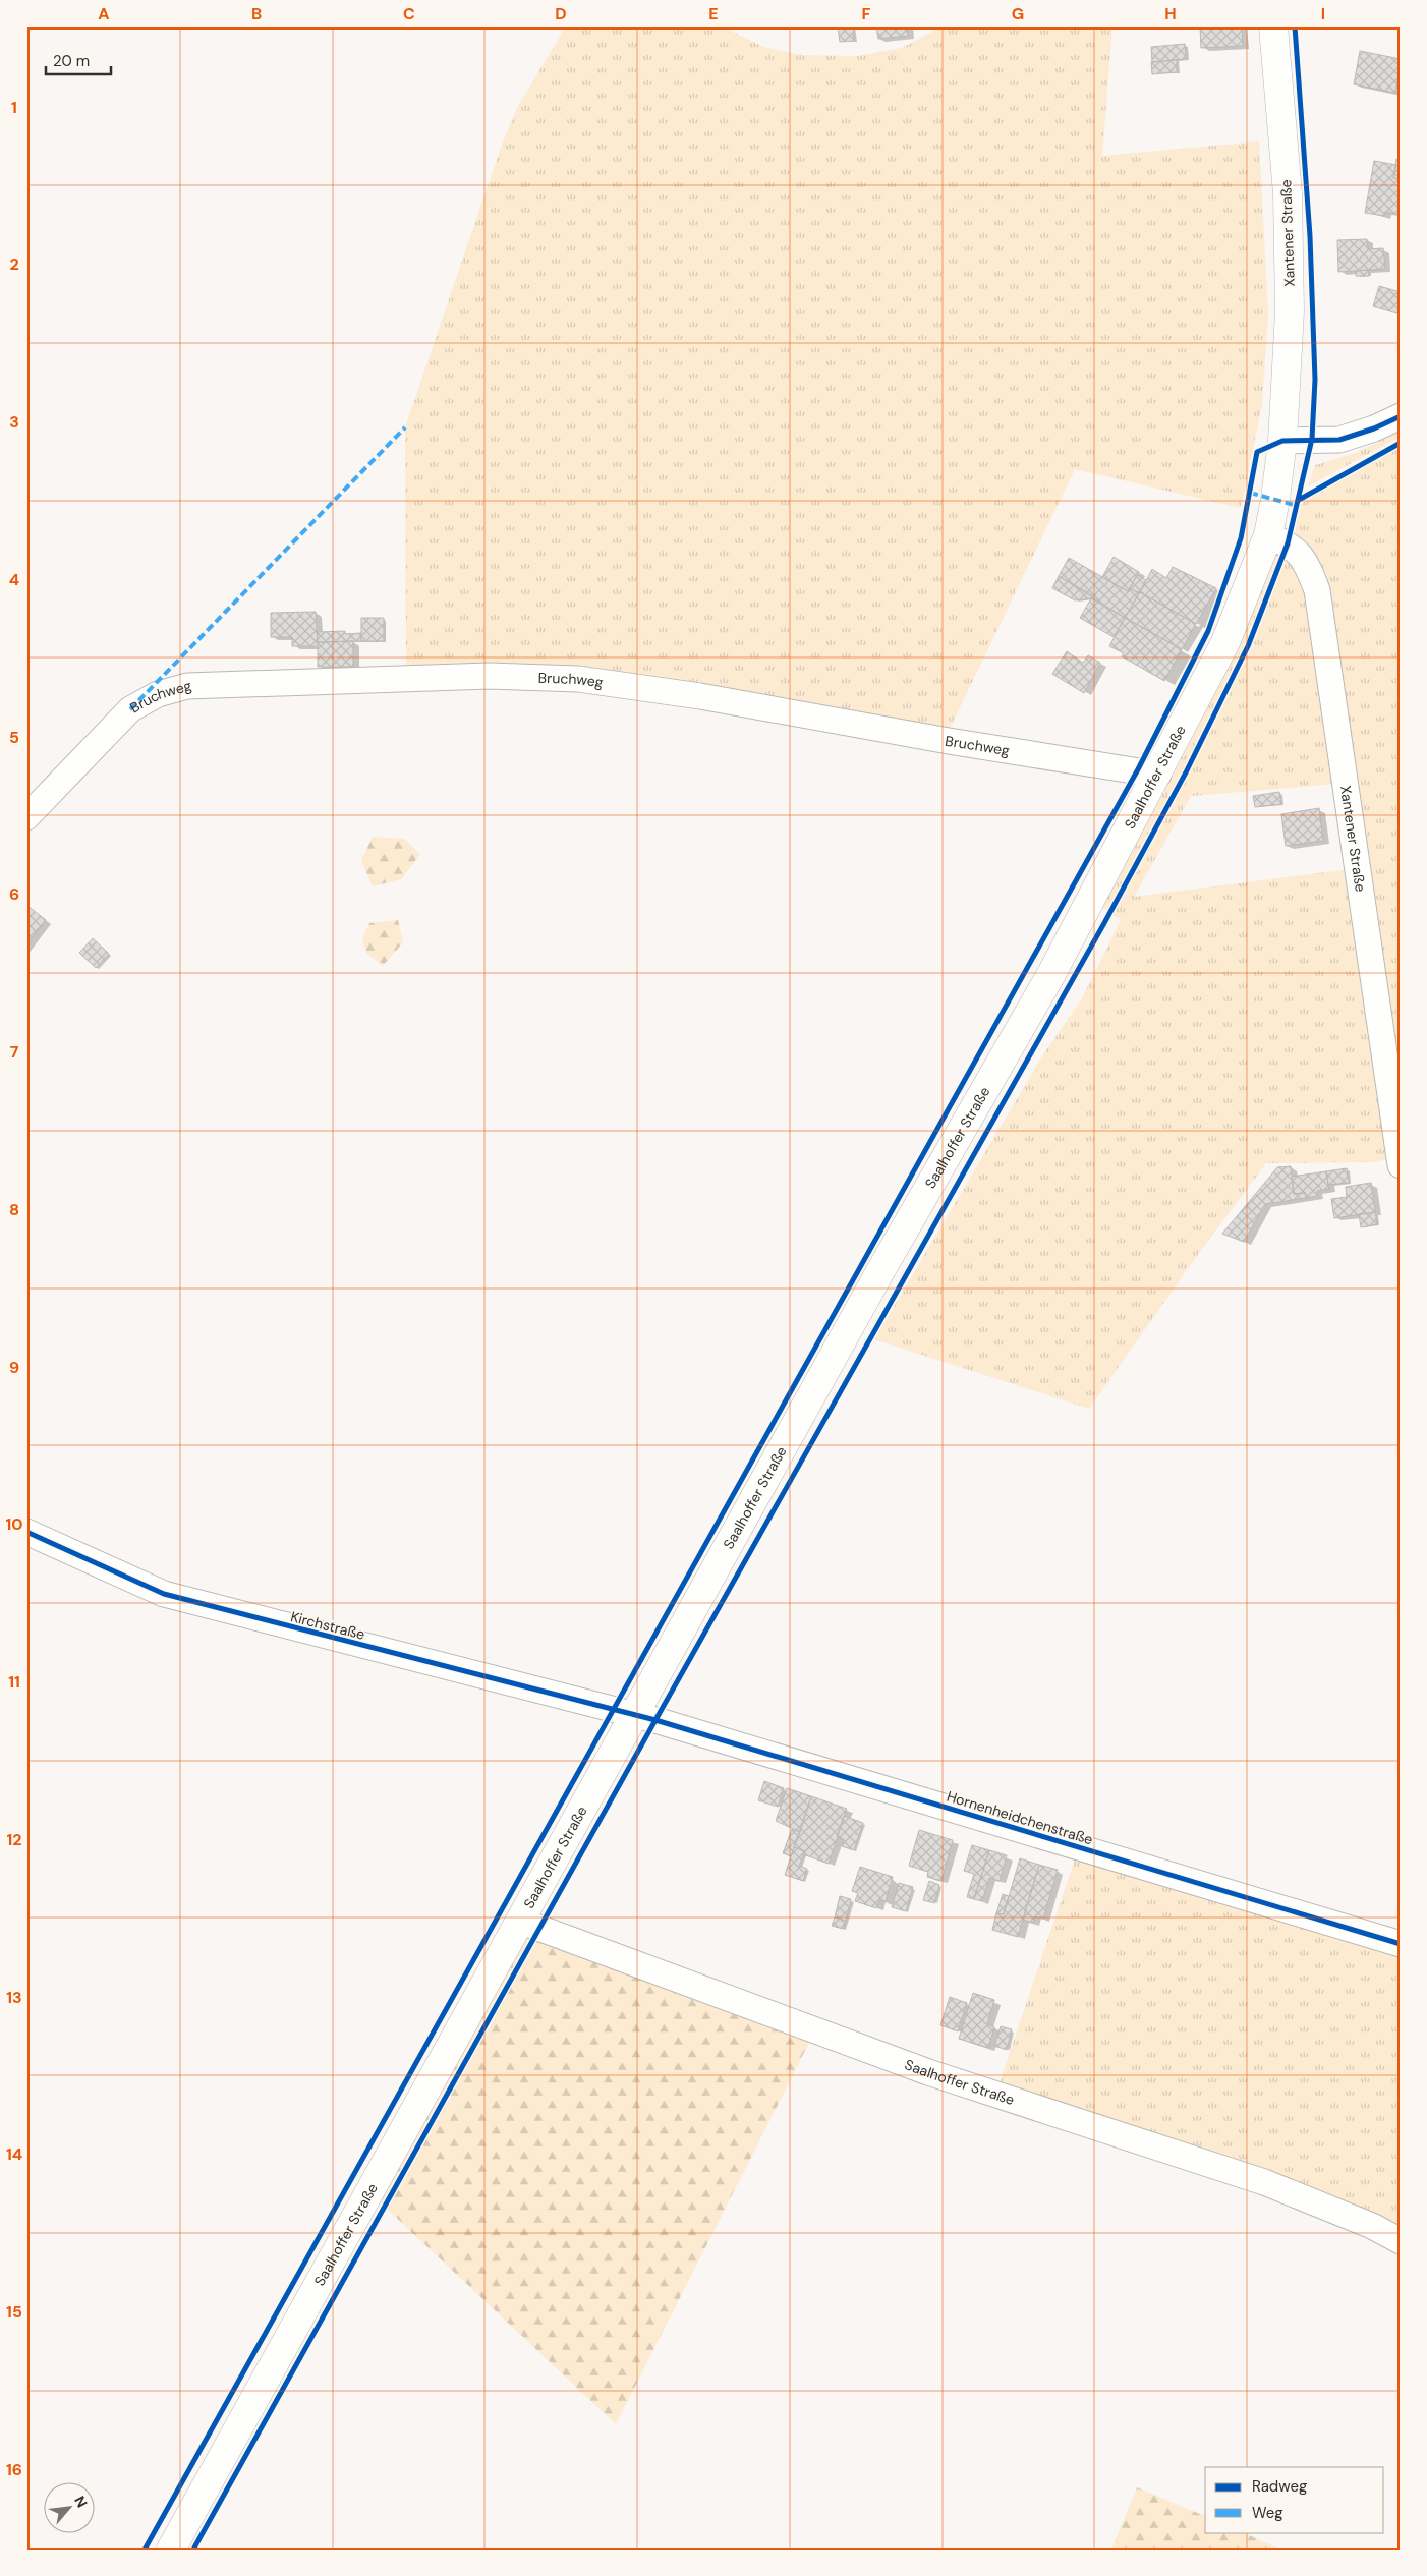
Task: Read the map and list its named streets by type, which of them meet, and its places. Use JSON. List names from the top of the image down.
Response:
{
  "streets": {
    "main road": ["Xantener Straße", "Saalhoffer Straße"],
    "street": ["Bruchweg", "Kirchstraße", "Hornenheidchenstraße"]
  },
  "crossings": [
    ["Xantener Straße", "Saalhoffer Straße"],
    ["Bruchweg", "Saalhoffer Straße"],
    ["Saalhoffer Straße", "Kirchstraße"],
    ["Saalhoffer Straße", "Hornenheidchenstraße"],
    ["Kirchstraße", "Hornenheidchenstraße"]
  ],
  "legend": ["Radweg", "Weg"],
  "scale_bar": "20 m",
  "north": "top right",
  "grid": {
    "columns": [
      "A",
      "B",
      "C",
      "D",
      "E",
      "F",
      "G",
      "H",
      "I"
    ],
    "rows": [
      "1",
      "2",
      "3",
      "4",
      "5",
      "6",
      "7",
      "8",
      "9",
      "10",
      "11",
      "12",
      "13",
      "14",
      "15",
      "16"
    ]
  }
}
